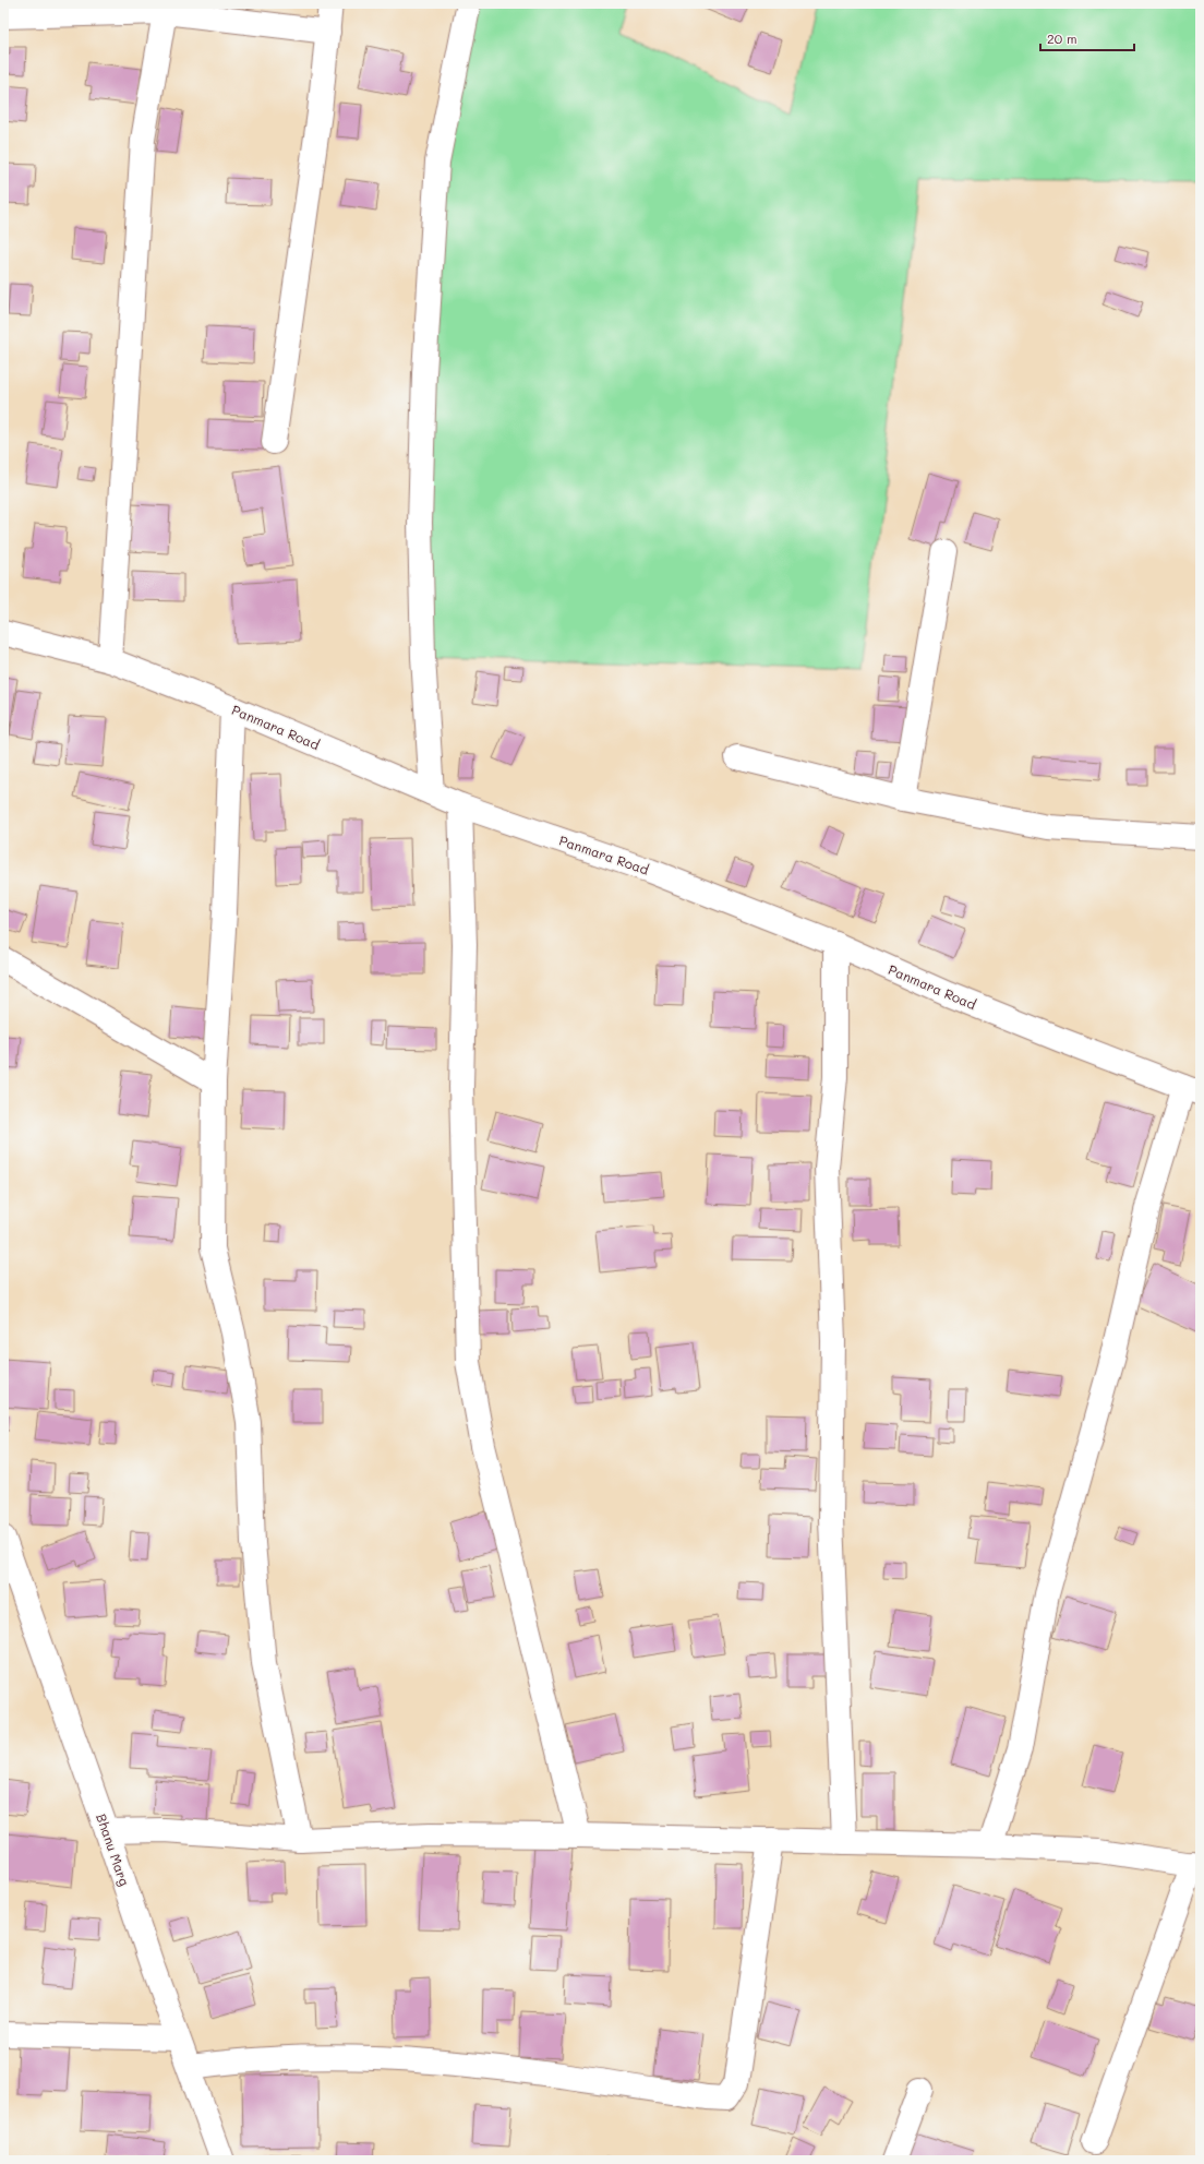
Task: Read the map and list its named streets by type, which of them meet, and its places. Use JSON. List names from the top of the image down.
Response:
{
  "streets": {
    "street": ["Panmara Road", "Bhanu Marg"]
  },
  "scale_bar": "20 m"
}
